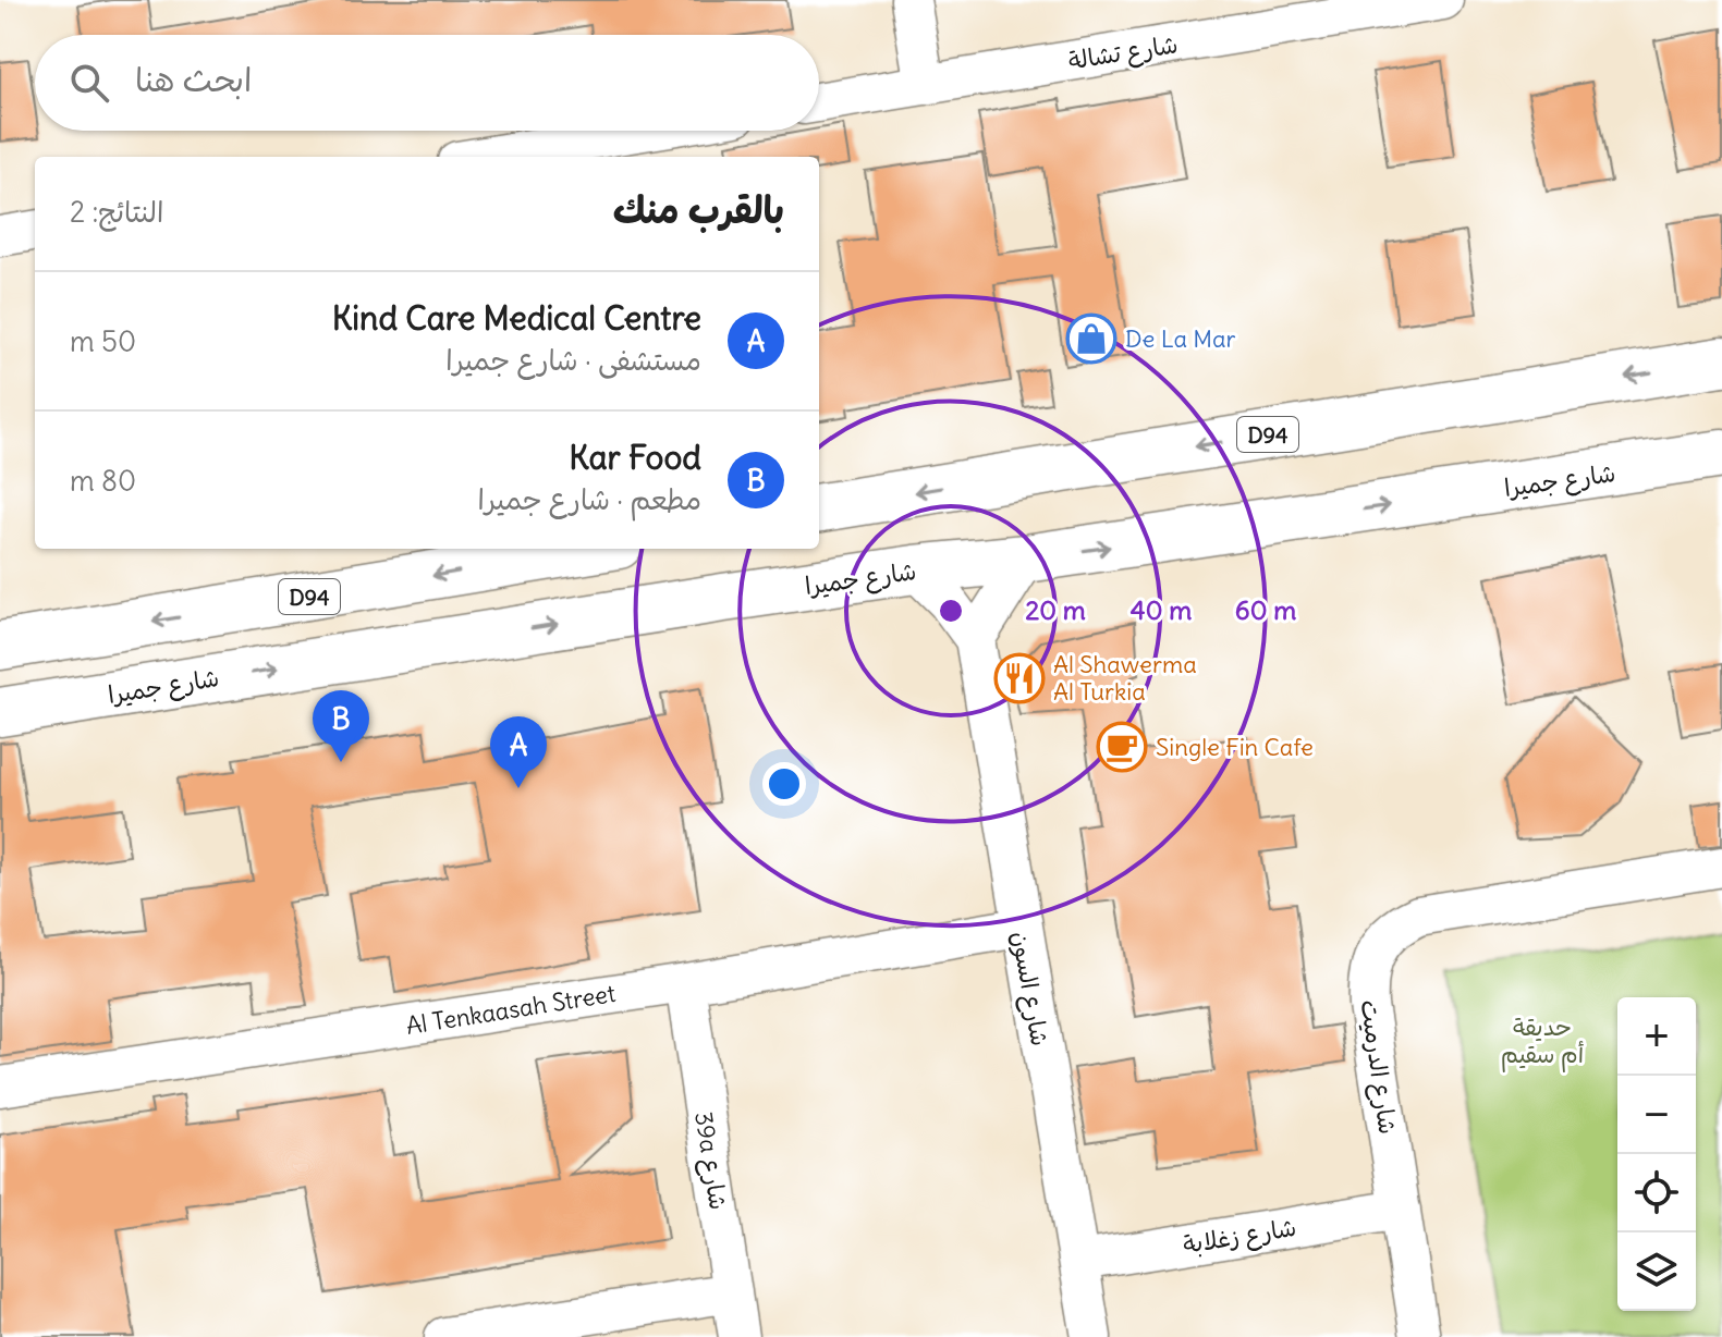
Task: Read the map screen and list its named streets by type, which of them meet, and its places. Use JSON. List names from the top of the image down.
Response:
{
  "streets": {
    "main road": ["D94", "شارع جميرا"],
    "street": [
      "شارع تشالة",
      "شارع السون",
      "Al Tenkaasah Street",
      "شارع الدرميت",
      "39a شارع",
      "شارع زغلابة"
    ]
  },
  "crossings": [
    ["شارع جميرا", "شارع السون"],
    ["شارع السون", "Al Tenkaasah Street"],
    ["شارع السون", "شارع زغلابة"],
    ["Al Tenkaasah Street", "39a شارع"],
    ["شارع الدرميت", "شارع زغلابة"]
  ],
  "parks": ["حديقة أم سقيم"],
  "places": {
    "shop": ["De La Mar"],
    "restaurant": ["Al Shawerma Al Turkia"],
    "cafe": ["Single Fin Cafe"]
  },
  "page": {
    "search": "ابحث هنا",
    "heading": ["بالقرب منك", "النتائج: 2"],
    "list": [
      {
        "mark": "A",
        "name": "Kind Care Medical Centre",
        "note": "مستشفى · شارع جميرا",
        "value": "50 m"
      },
      {
        "mark": "B",
        "name": "Kar Food",
        "note": "مطعم · شارع جميرا",
        "value": "80 m"
      }
    ],
    "pins": ["B", "A"],
    "map_buttons": ["+", "−"]
  },
  "rings": ["20 m", "40 m", "60 m"]
}
